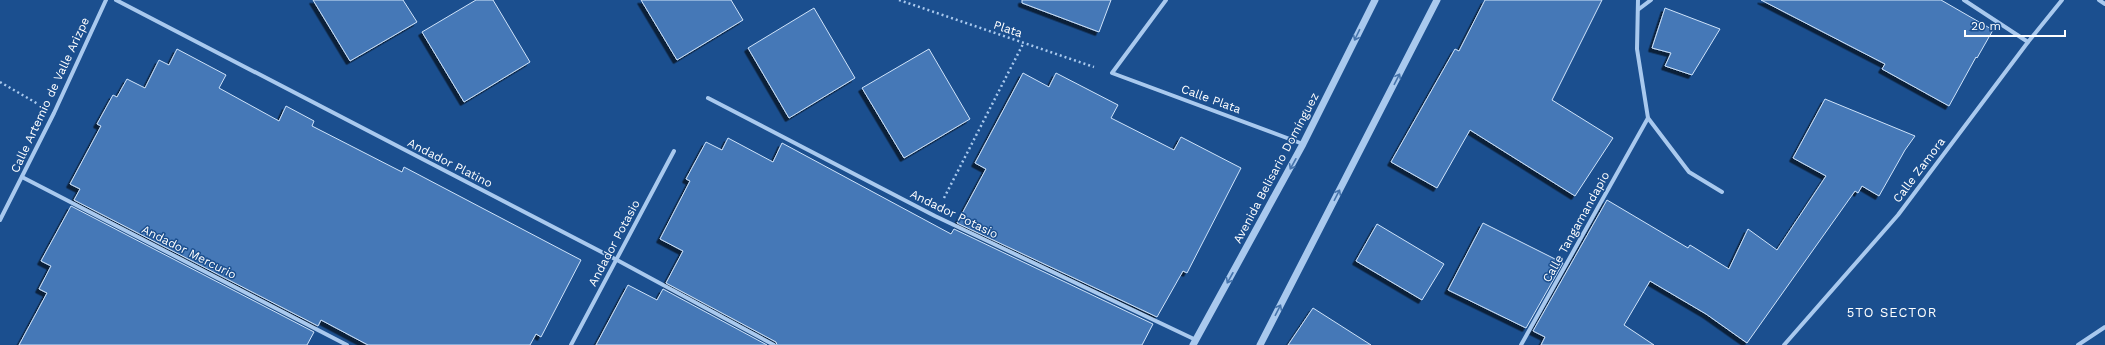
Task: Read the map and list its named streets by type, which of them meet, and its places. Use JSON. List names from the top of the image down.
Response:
{
  "streets": {
    "street": [
      "Calle Artemio de Valle Arizpe",
      "Calle Plata",
      "Andador Platino",
      "Avenida Belisario Domínguez",
      "Calle Zamora",
      "Andador Potasio",
      "Calle Tangamandapio",
      "Andador Mercurio"
    ],
    "path": ["Plata"]
  },
  "crossings": [
    ["Plata", "Calle Plata"],
    ["Calle Artemio de Valle Arizpe", "Andador Mercurio"],
    ["Calle Plata", "Avenida Belisario Domínguez"],
    ["Andador Platino", "Andador Potasio"],
    ["Avenida Belisario Domínguez", "Andador Potasio"]
  ],
  "districts": ["5TO SECTOR"],
  "scale_bar": "20 m"
}
